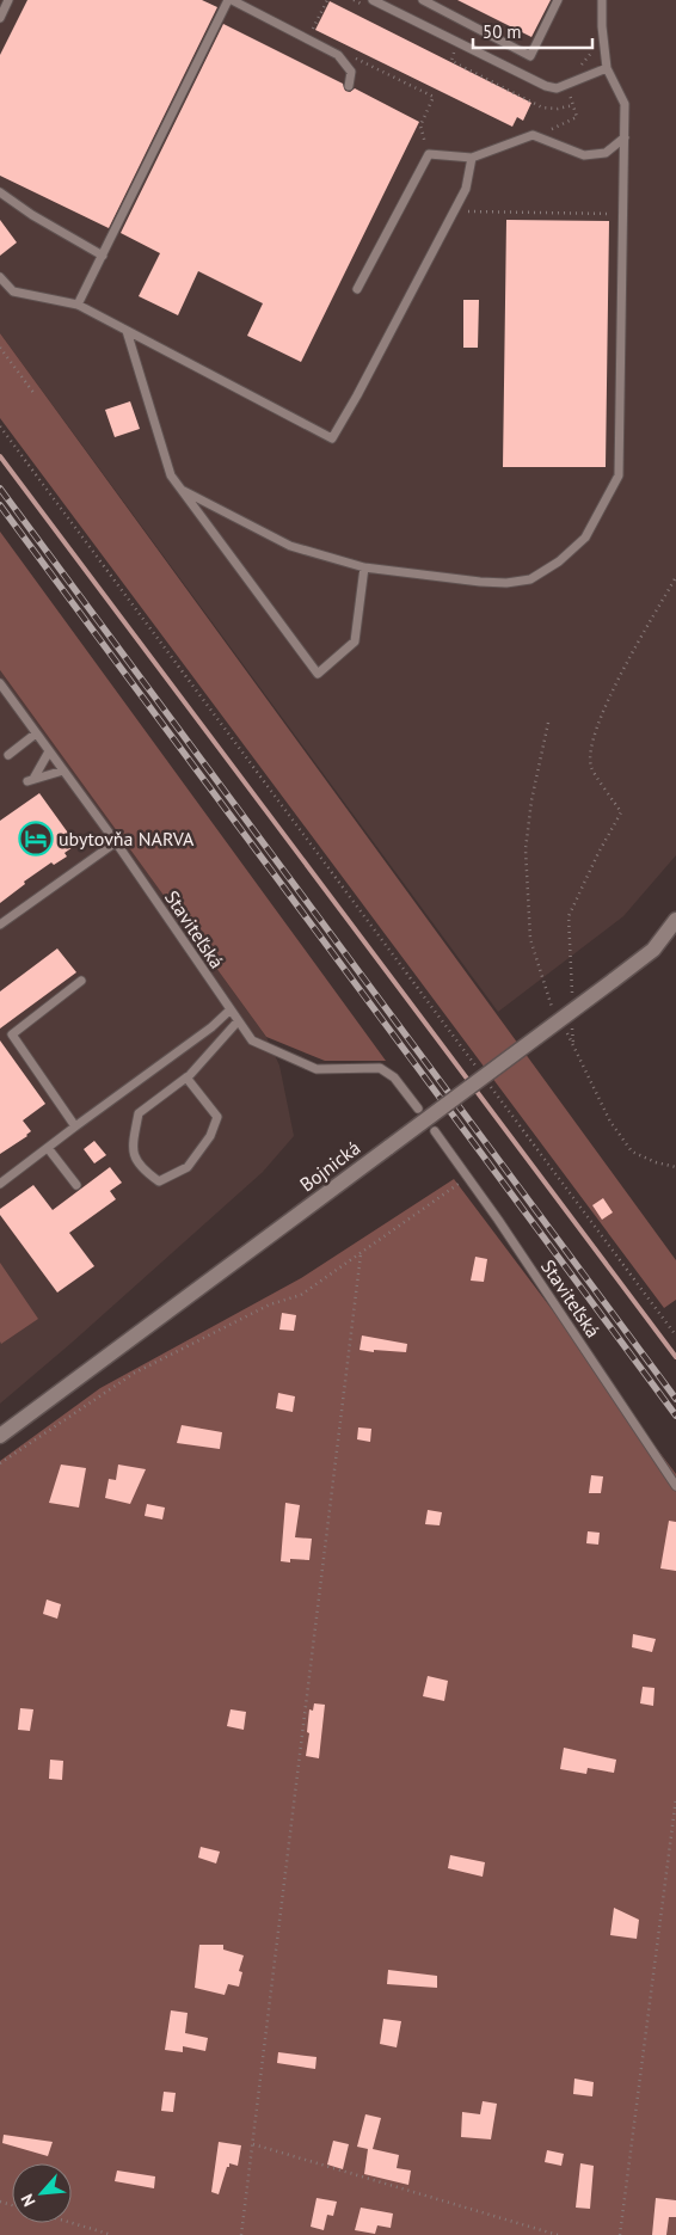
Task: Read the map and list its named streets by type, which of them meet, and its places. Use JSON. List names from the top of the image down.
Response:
{
  "streets": {
    "street": ["Bojnická"],
    "lane": ["Staviteľská"]
  },
  "places": {
    "hotel": ["ubytovňa NARVA"]
  },
  "scale_bar": "50 m",
  "north": "bottom left"
}
